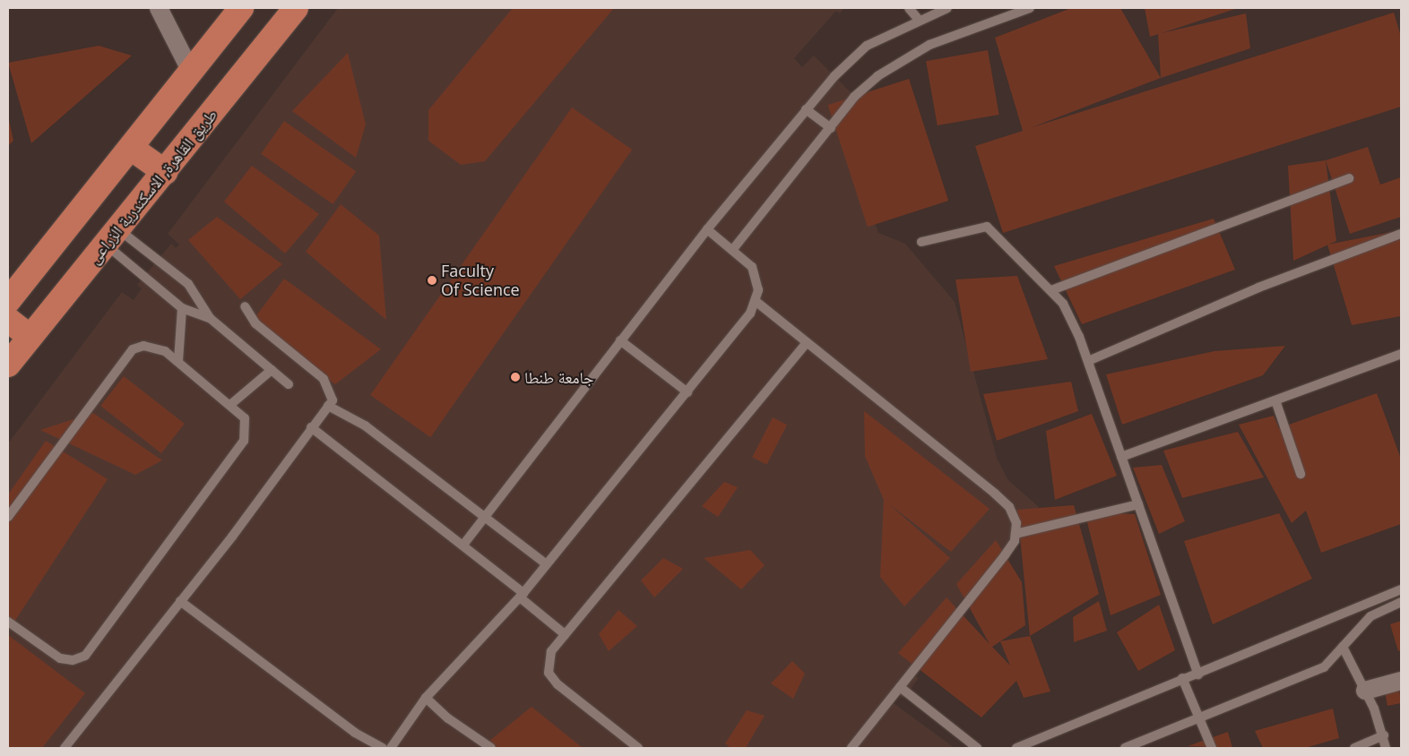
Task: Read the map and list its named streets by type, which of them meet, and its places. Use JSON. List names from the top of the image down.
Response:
{
  "streets": {
    "highway": ["طريق القاهرة, الاسكندرية الزراعى"]
  },
  "places": ["Faculty Of Science", "جامعة طنطا"]
}
